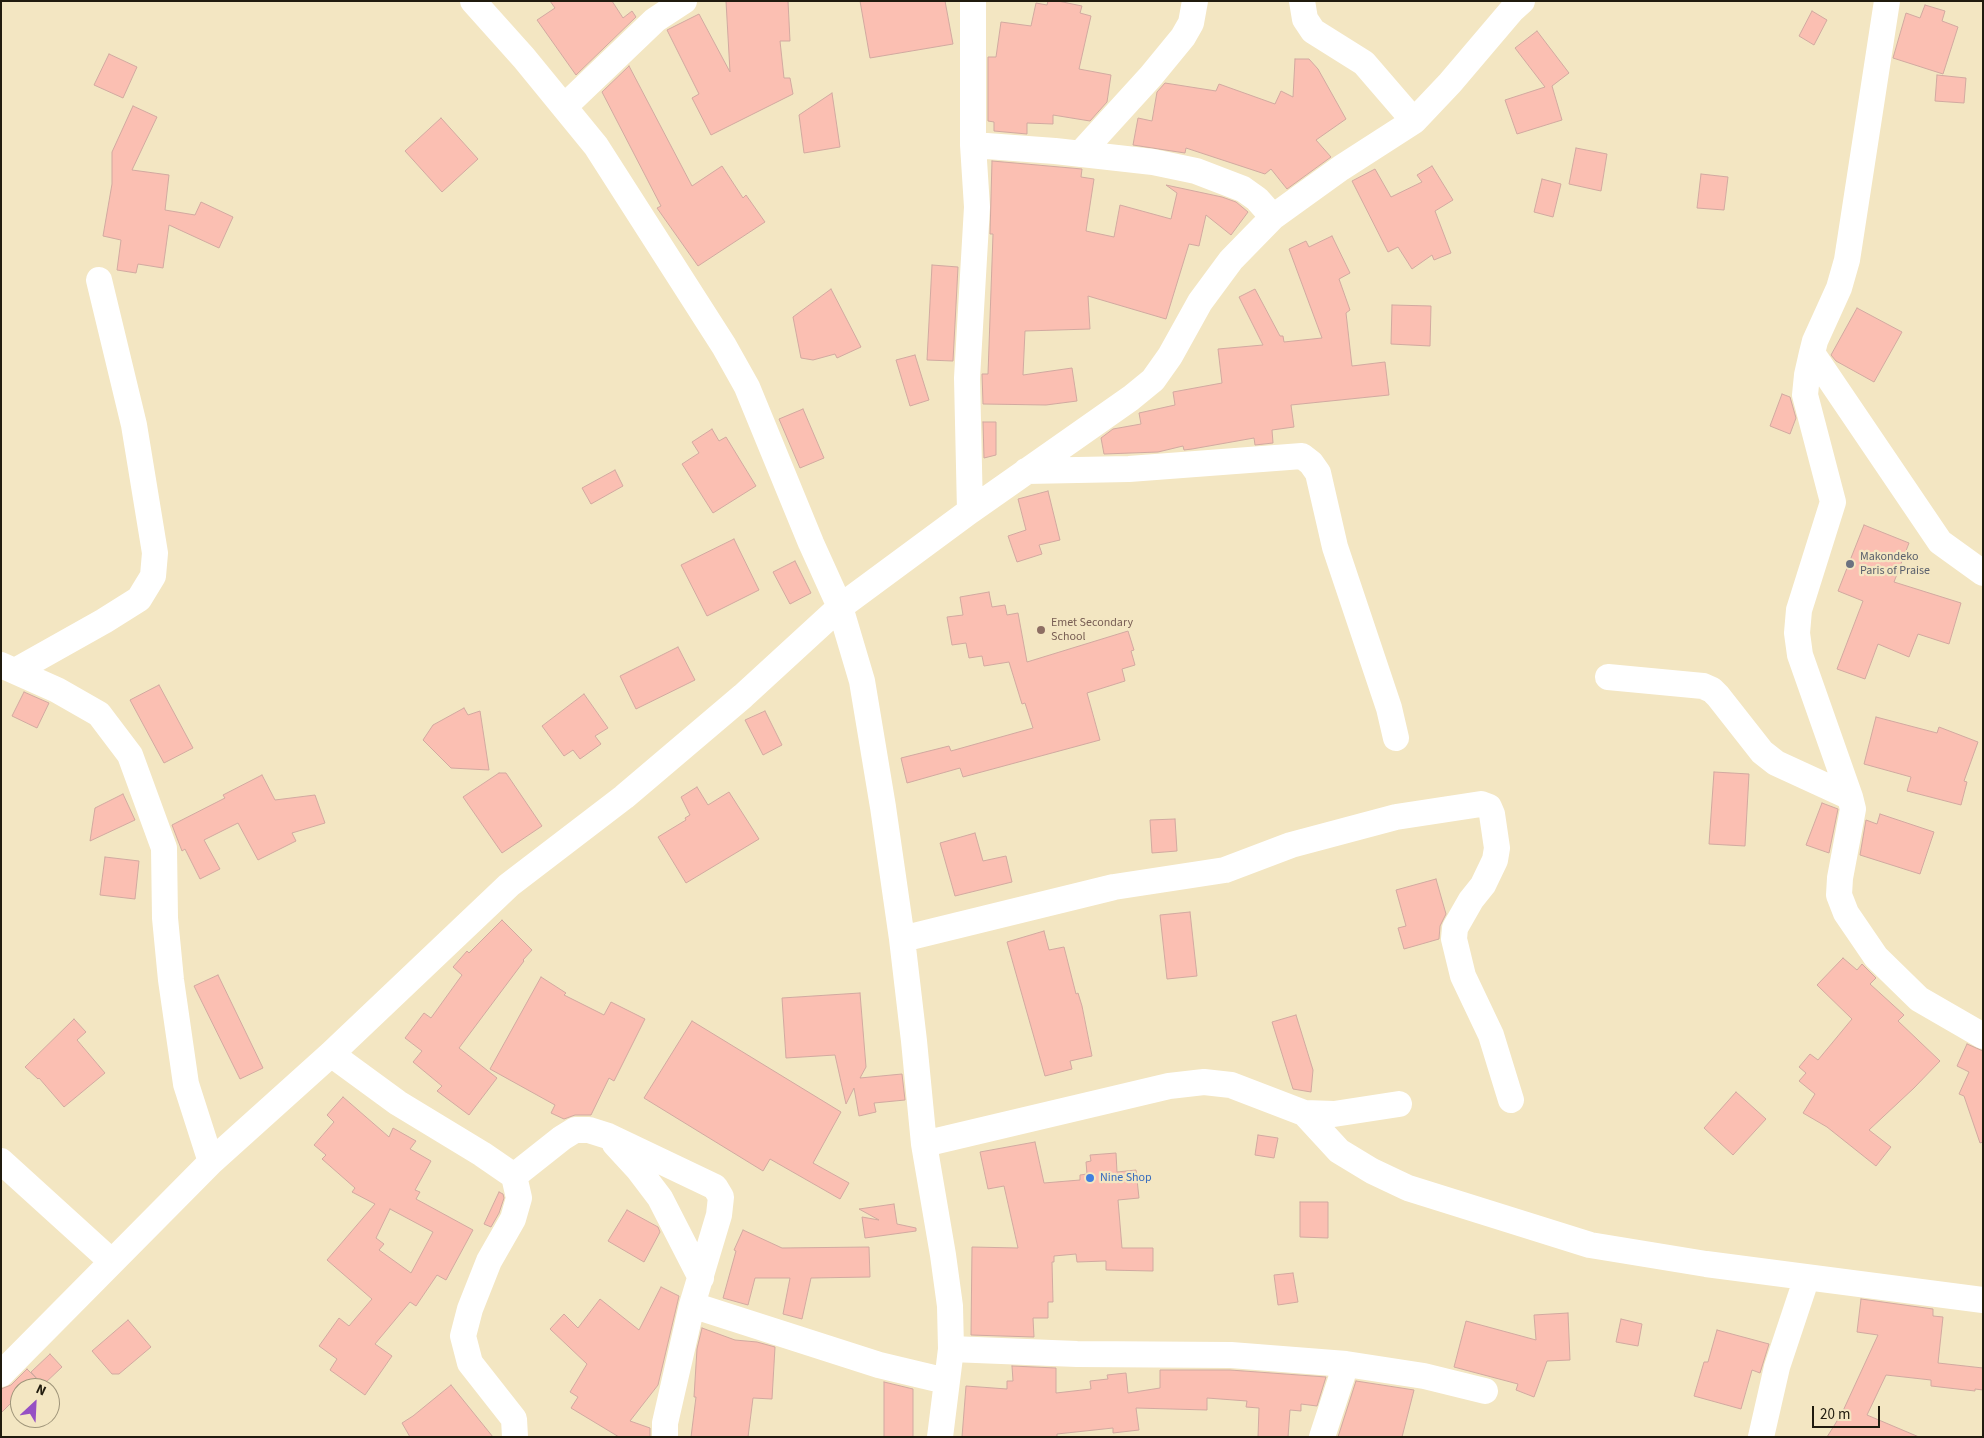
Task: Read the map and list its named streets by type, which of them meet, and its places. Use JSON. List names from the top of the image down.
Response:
{
  "places": ["Makondeko Paris of Praise", "Emet Secondary School", "Nine Shop"],
  "scale_bar": "20 m",
  "north": "top right"
}
